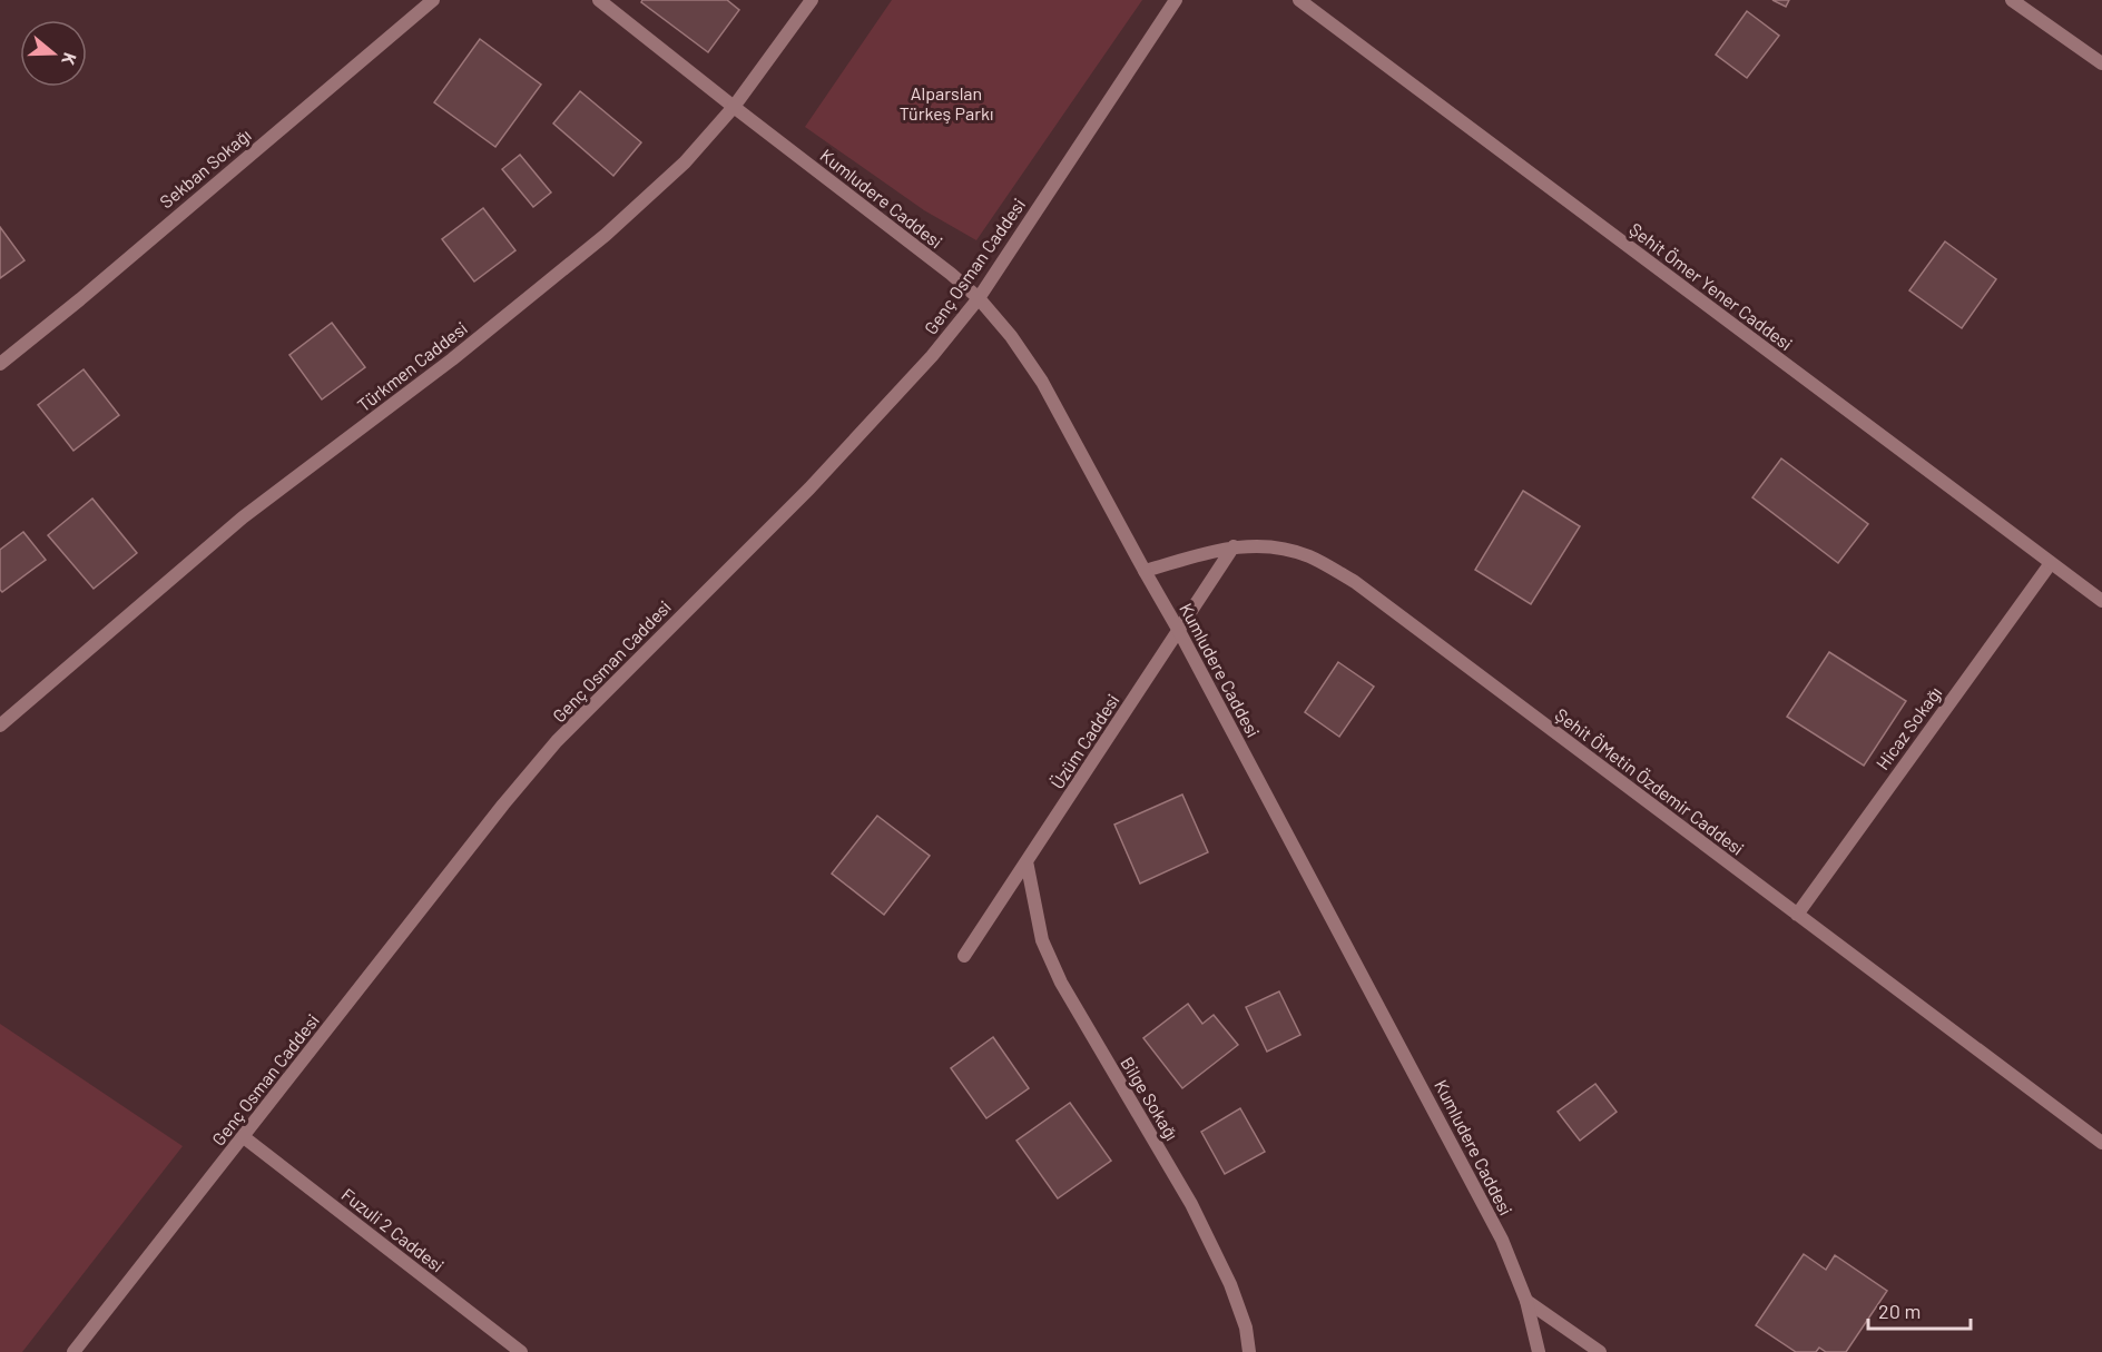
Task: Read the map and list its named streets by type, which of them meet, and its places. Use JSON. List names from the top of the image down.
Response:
{
  "streets": {
    "street": [
      "Sekban Sokağı",
      "Kumludere Caddesi",
      "Genç Osman Caddesi",
      "Şehit Ömer Yener Caddesi",
      "Türkmen Caddesi",
      "Hicaz Sokağı",
      "Üzüm Caddesi",
      "Şehit ÖMetin Özdemir Caddesi",
      "Bilge Sokağı",
      "Fuzuli 2 Caddesi"
    ]
  },
  "crossings": [
    ["Kumludere Caddesi", "Genç Osman Caddesi"],
    ["Kumludere Caddesi", "Türkmen Caddesi"],
    ["Kumludere Caddesi", "Üzüm Caddesi"],
    ["Kumludere Caddesi", "Şehit ÖMetin Özdemir Caddesi"],
    ["Genç Osman Caddesi", "Fuzuli 2 Caddesi"],
    ["Şehit Ömer Yener Caddesi", "Hicaz Sokağı"],
    ["Hicaz Sokağı", "Şehit ÖMetin Özdemir Caddesi"],
    ["Üzüm Caddesi", "Şehit ÖMetin Özdemir Caddesi"],
    ["Üzüm Caddesi", "Bilge Sokağı"]
  ],
  "parks": ["Alparslan Türkeş Parkı"],
  "scale_bar": "20 m",
  "north": "right"
}
